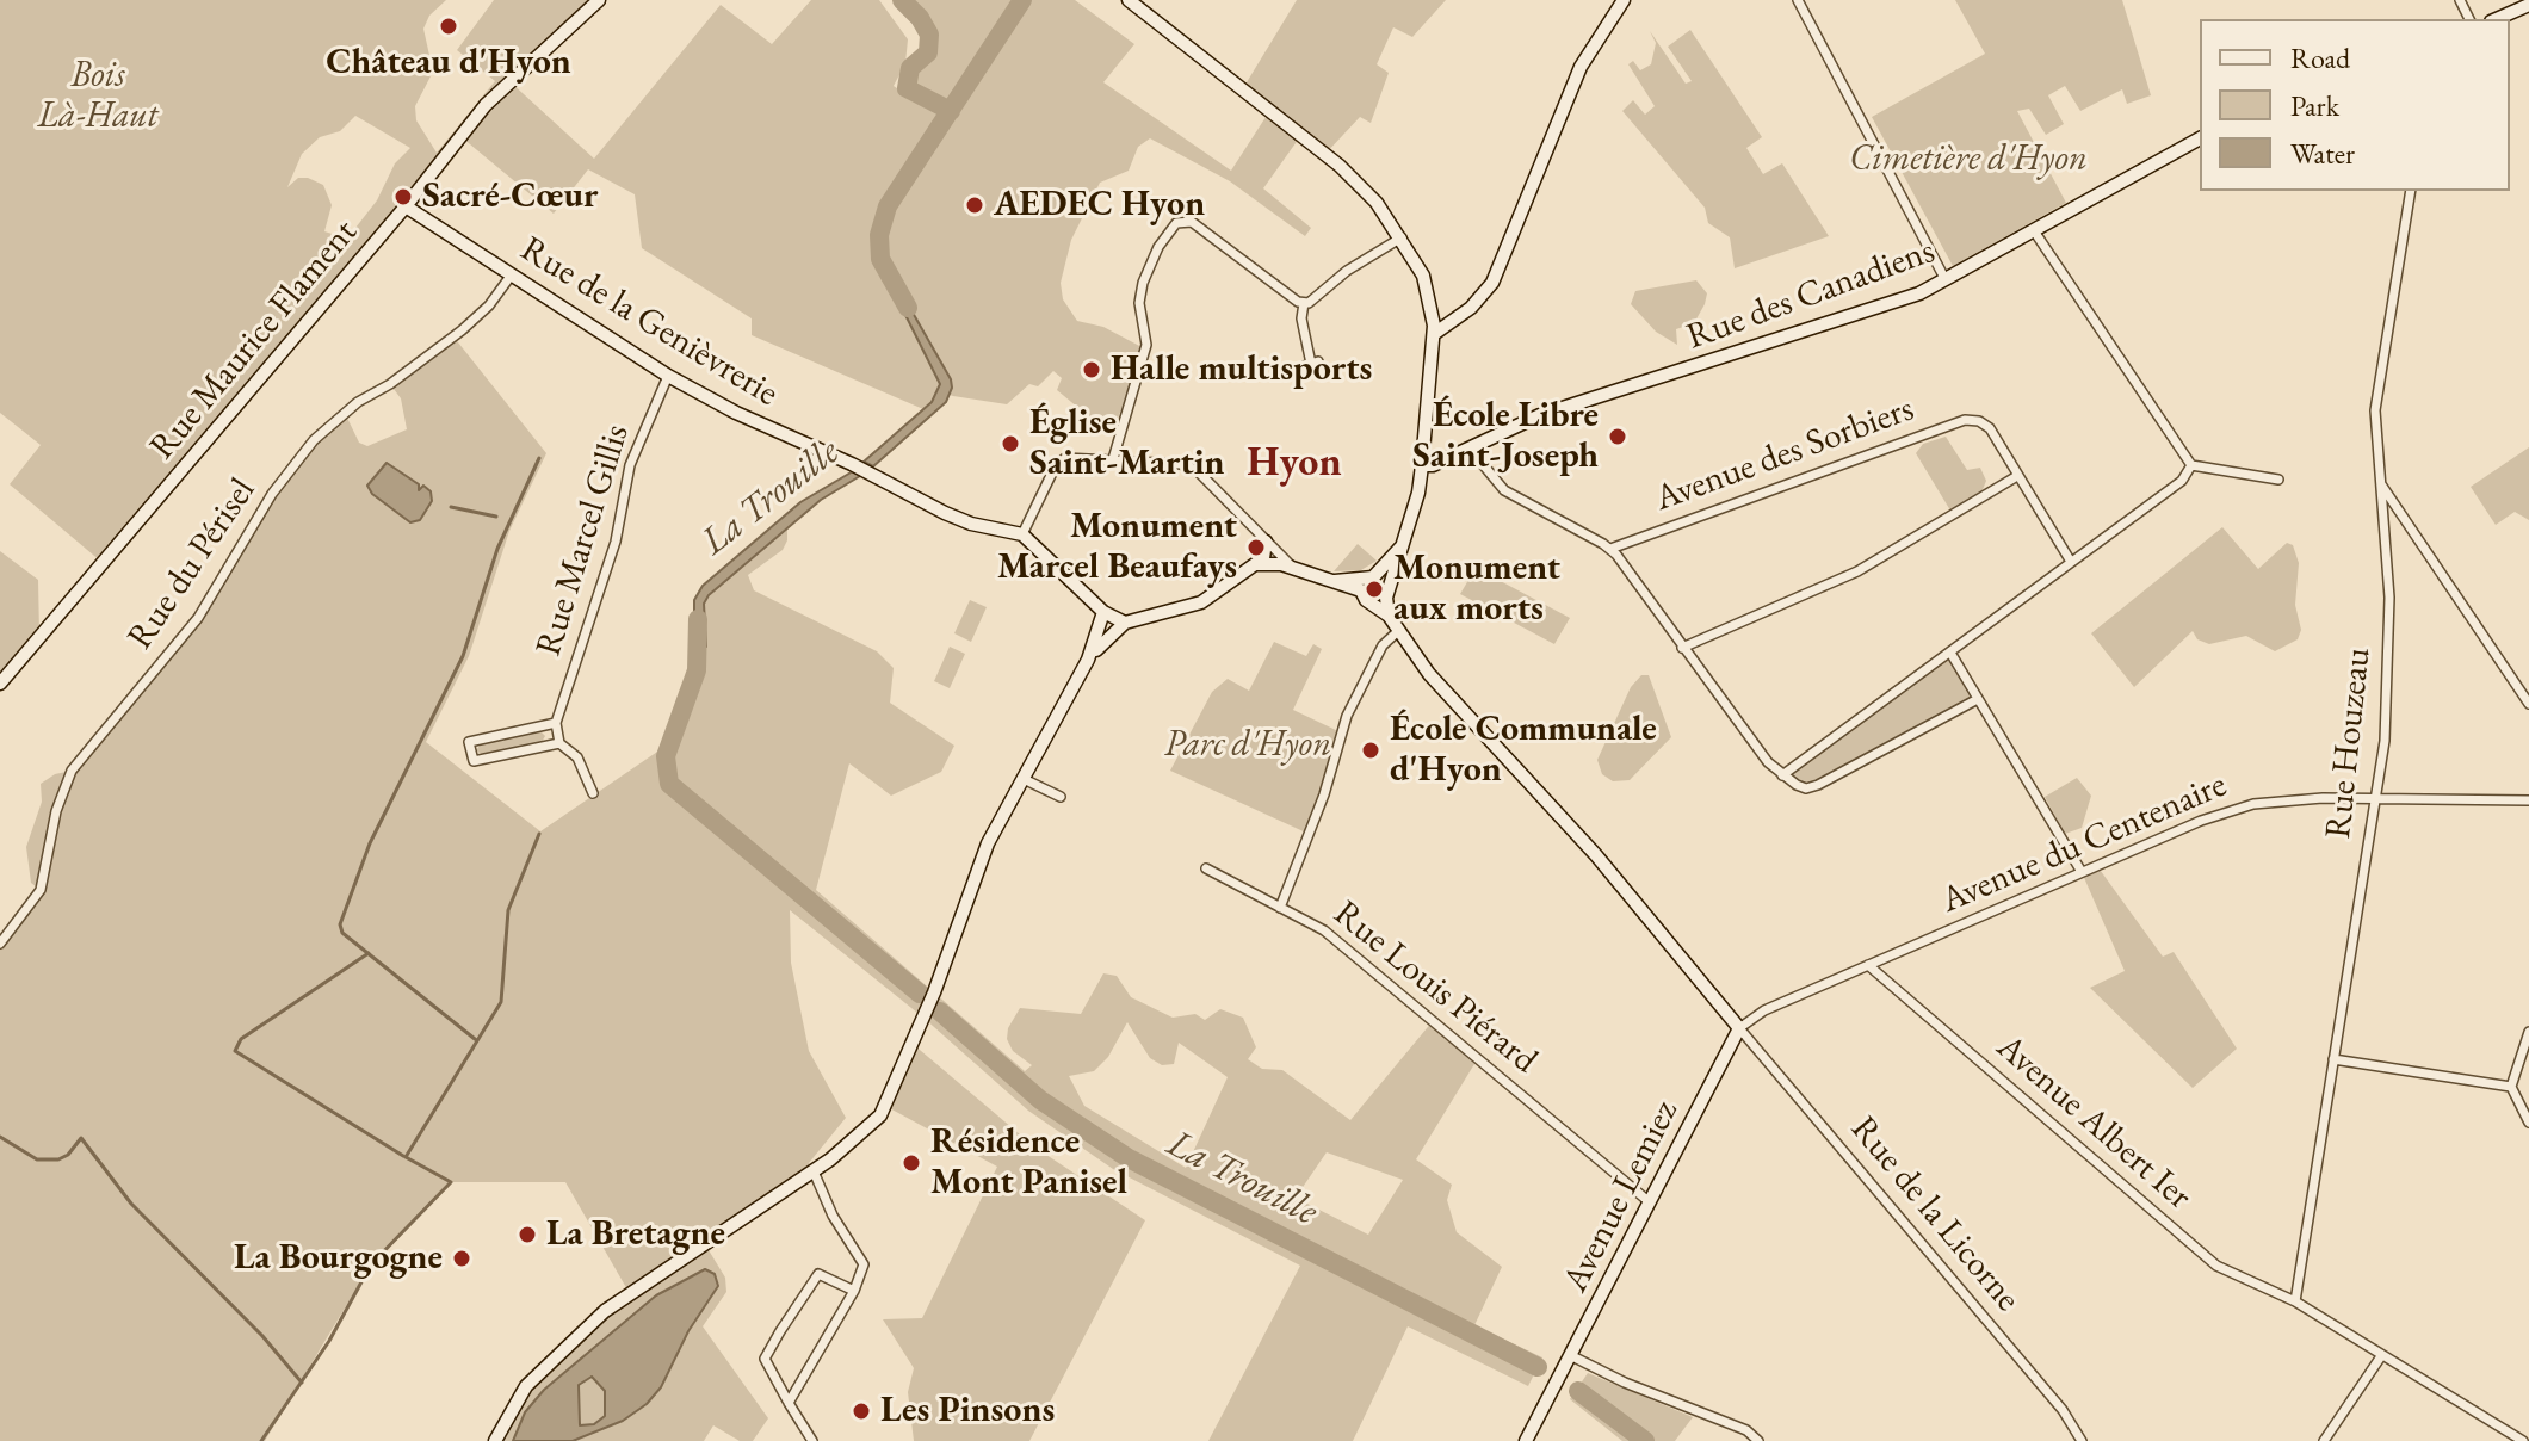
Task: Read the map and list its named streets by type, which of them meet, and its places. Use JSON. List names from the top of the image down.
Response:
{
  "streets": {
    "street": [
      "Rue des Canadiens",
      "Rue de la Genièvrerie",
      "Rue Maurice Flament",
      "Avenue des Sorbiers",
      "Rue Marcel Gillis",
      "Rue du Périsel",
      "Rue Houzeau",
      "Avenue du Centenaire",
      "Rue Louis Piérard",
      "Avenue Albert Ier",
      "Avenue Lemiez",
      "Rue de la Licorne"
    ]
  },
  "crossings": [
    ["Rue de la Genièvrerie", "Rue Maurice Flament"],
    ["Rue de la Genièvrerie", "Rue Marcel Gillis"],
    ["Rue de la Genièvrerie", "Rue du Périsel"],
    ["Rue Houzeau", "Avenue du Centenaire"],
    ["Rue Houzeau", "Avenue Albert Ier"],
    ["Avenue du Centenaire", "Avenue Albert Ier"],
    ["Avenue du Centenaire", "Avenue Lemiez"],
    ["Avenue du Centenaire", "Rue de la Licorne"],
    ["Rue Louis Piérard", "Avenue Lemiez"],
    ["Avenue Lemiez", "Rue de la Licorne"]
  ],
  "districts": ["Hyon"],
  "water": ["La Trouille"],
  "parks": ["Bois Là-Haut", "Cimetière d'Hyon", "Parc d'Hyon"],
  "places": [
    "Château d'Hyon",
    "Sacré-Cœur",
    "AEDEC Hyon",
    "Halle multisports",
    "École Libre Saint-Joseph",
    "Église Saint-Martin",
    "Monument Marcel Beaufays",
    "Monument aux morts",
    "École Communale d'Hyon",
    "Résidence Mont Panisel",
    "La Bretagne",
    "La Bourgogne",
    "Les Pinsons"
  ],
  "legend": ["Road", "Park", "Water"]
}
